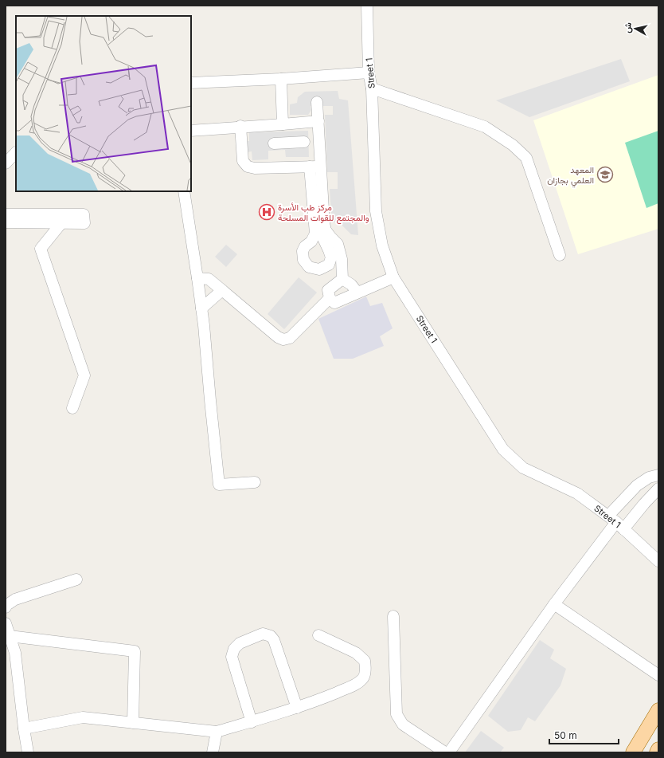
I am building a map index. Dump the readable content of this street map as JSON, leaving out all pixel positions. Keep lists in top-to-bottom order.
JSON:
{
  "streets": {
    "street": ["Street 1"]
  },
  "places": {
    "school or university": ["المعهد العلمي بجازان"],
    "hospital": ["مركز طب الأسرة والمجتمع للقوات المسلحة"]
  },
  "scale_bar": "50 m",
  "north": "left"
}
